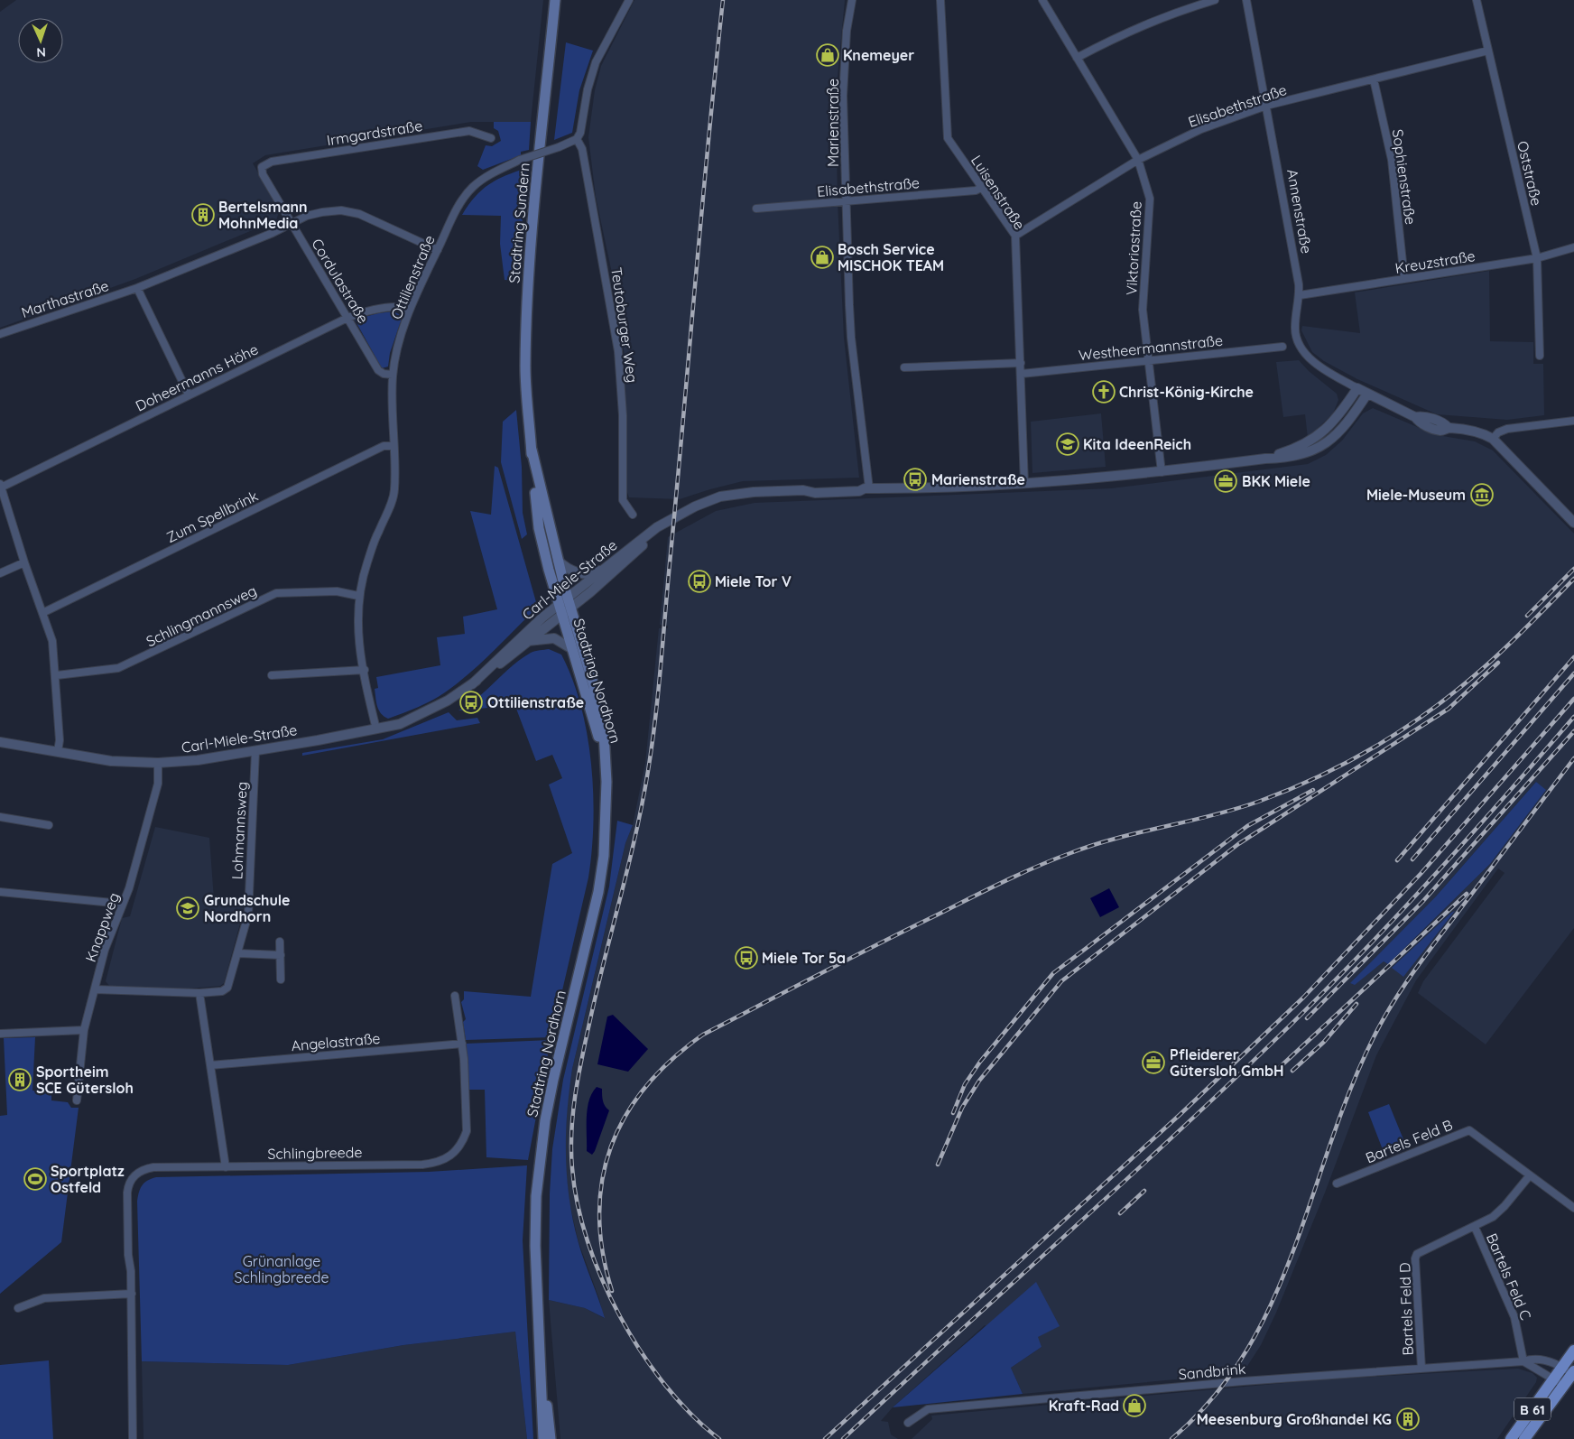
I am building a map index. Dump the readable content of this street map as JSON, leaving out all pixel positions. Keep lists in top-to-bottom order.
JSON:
{
  "streets": {
    "main road": ["Stadtring Sundern", "Stadtring Nordhorn", "B 61"],
    "street": [
      "Elisabethstraße",
      "Marienstraße",
      "Irmgardstraße",
      "Oststraße",
      "Sophienstraße",
      "Luisenstraße",
      "Annenstraße",
      "Viktoriastraße",
      "Kreuzstraße",
      "Ottilienstraße",
      "Cordulastraße",
      "Marthastraße",
      "Teutoburger Weg",
      "Westheermannstraße",
      "Doheermanns Höhe",
      "Zum Spellbrink",
      "Carl-Miele-Straße",
      "Schlingmannsweg",
      "Lohmannsweg",
      "Knappweg",
      "Angelastraße",
      "Bartels Feld B",
      "Schlingbreede",
      "Bartels Feld C",
      "Bartels Feld D",
      "Sandbrink"
    ]
  },
  "crossings": [
    ["Elisabethstraße", "Marienstraße"],
    ["Elisabethstraße", "Oststraße"],
    ["Elisabethstraße", "Sophienstraße"],
    ["Elisabethstraße", "Luisenstraße"],
    ["Elisabethstraße", "Annenstraße"],
    ["Elisabethstraße", "Viktoriastraße"],
    ["Marienstraße", "Carl-Miele-Straße"],
    ["Irmgardstraße", "Cordulastraße"],
    ["Oststraße", "Kreuzstraße"],
    ["Sophienstraße", "Kreuzstraße"],
    ["Luisenstraße", "Westheermannstraße"],
    ["Luisenstraße", "Carl-Miele-Straße"],
    ["Annenstraße", "Kreuzstraße"],
    ["Annenstraße", "Carl-Miele-Straße"],
    ["Stadtring Sundern", "Carl-Miele-Straße"],
    ["Stadtring Sundern", "Stadtring Nordhorn"],
    ["Viktoriastraße", "Westheermannstraße"],
    ["Viktoriastraße", "Carl-Miele-Straße"],
    ["Ottilienstraße", "Cordulastraße"],
    ["Ottilienstraße", "Marthastraße"],
    ["Ottilienstraße", "Teutoburger Weg"],
    ["Ottilienstraße", "Doheermanns Höhe"],
    ["Ottilienstraße", "Zum Spellbrink"],
    ["Ottilienstraße", "Carl-Miele-Straße"],
    ["Ottilienstraße", "Schlingmannsweg"],
    ["Cordulastraße", "Marthastraße"],
    ["Cordulastraße", "Doheermanns Höhe"],
    ["Doheermanns Höhe", "Zum Spellbrink"],
    ["Doheermanns Höhe", "Carl-Miele-Straße"],
    ["Doheermanns Höhe", "Schlingmannsweg"],
    ["Carl-Miele-Straße", "Stadtring Nordhorn"],
    ["Carl-Miele-Straße", "Lohmannsweg"],
    ["Carl-Miele-Straße", "Knappweg"],
    ["Lohmannsweg", "Knappweg"],
    ["Angelastraße", "Schlingbreede"],
    ["Bartels Feld B", "Bartels Feld D"],
    ["Bartels Feld C", "Bartels Feld D"],
    ["Bartels Feld C", "Sandbrink"],
    ["Bartels Feld D", "Sandbrink"],
    ["Sandbrink", "B 61"]
  ],
  "parks": ["Grünanlage Schlingbreede"],
  "places": {
    "shop": ["Knemeyer", "Bosch Service MISCHOK TEAM", "Kraft-Rad"],
    "building": ["Bertelsmann MohnMedia", "Sportheim SCE Gütersloh", "Meesenburg Großhandel KG"],
    "church": ["Christ-König-Kirche"],
    "school or university": ["Kita IdeenReich", "Grundschule Nordhorn"],
    "bus stop": [
      "Marienstraße",
      "Miele Tor V",
      "Ottilienstraße",
      "Miele Tor 5a"
    ],
    "office": ["BKK Miele", "Pfleiderer Gütersloh GmbH"],
    "museum": ["Miele-Museum"],
    "sports": ["Sportplatz Ostfeld"]
  },
  "north": "bottom"
}
